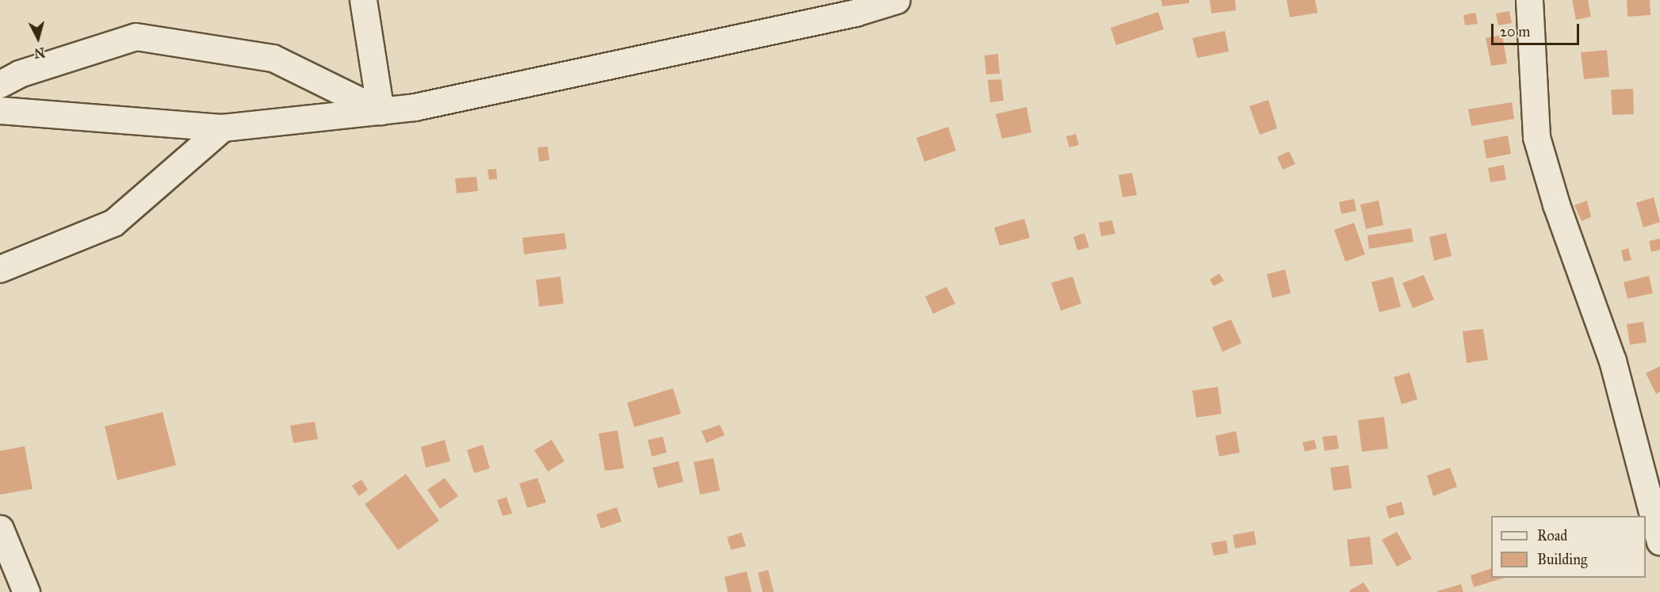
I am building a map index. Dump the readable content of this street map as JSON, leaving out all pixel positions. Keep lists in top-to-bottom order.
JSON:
{
  "legend": ["Road", "Building"],
  "scale_bar": "20 m",
  "north": "bottom"
}
